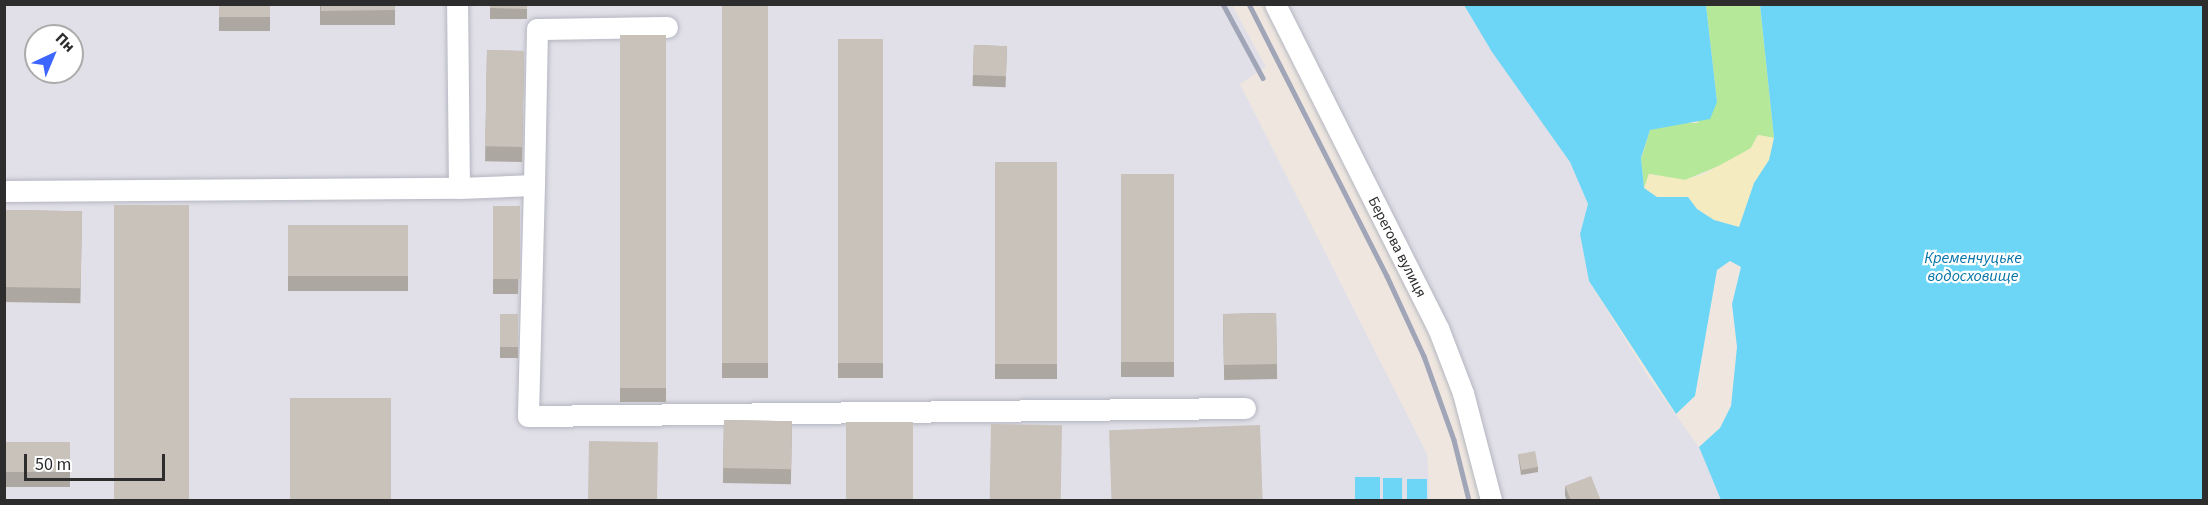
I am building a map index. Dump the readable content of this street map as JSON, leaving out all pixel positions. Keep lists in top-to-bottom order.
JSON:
{
  "streets": {
    "street": ["Берегова вулиця"]
  },
  "water": ["Кременчуцьке водосховище"],
  "scale_bar": "50 m",
  "north": "top right"
}
